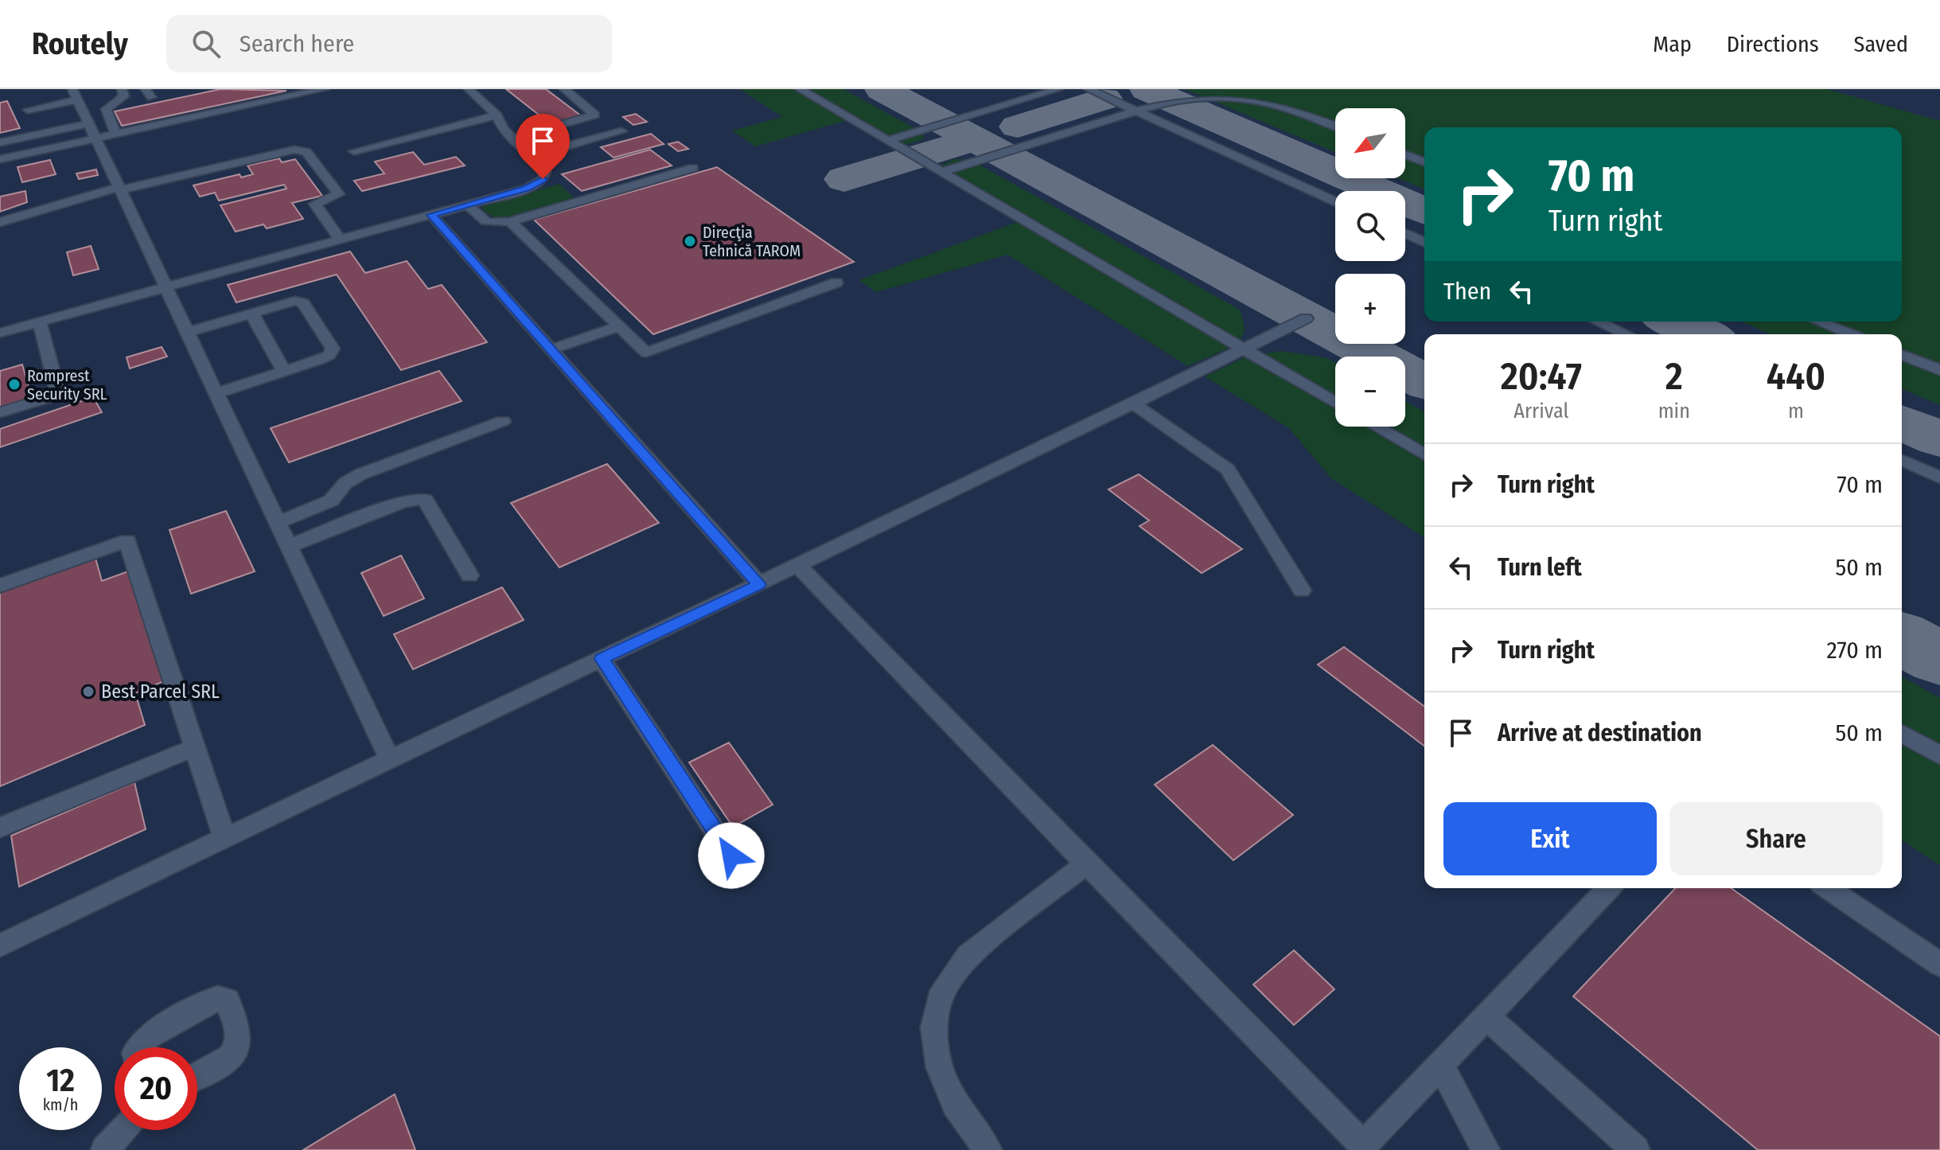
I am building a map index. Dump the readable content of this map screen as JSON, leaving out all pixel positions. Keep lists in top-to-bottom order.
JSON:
{
  "places": ["Direcţia Tehnică TAROM", "Romprest Security SRL", "Best Parcel SRL"],
  "north": "bottom left",
  "page": {
    "header": "Routely",
    "search": "Search here",
    "nav": ["Map", "Directions", "Saved"],
    "map_buttons": ["+", "−"],
    "turn": ["70 m", "Turn right"],
    "then": "Then",
    "eta": [
      "20:47",
      "Arrival",
      "2",
      "min",
      "440",
      "m"
    ],
    "list": [
      {
        "name": "Turn right",
        "value": "70 m"
      },
      {
        "name": "Turn left",
        "value": "50 m"
      },
      {
        "name": "Turn right",
        "value": "270 m"
      },
      {
        "name": "Arrive at destination",
        "value": "50 m"
      }
    ],
    "buttons": ["Exit", "Share"],
    "speed": "12 km/h",
    "limit": "20"
  }
}
